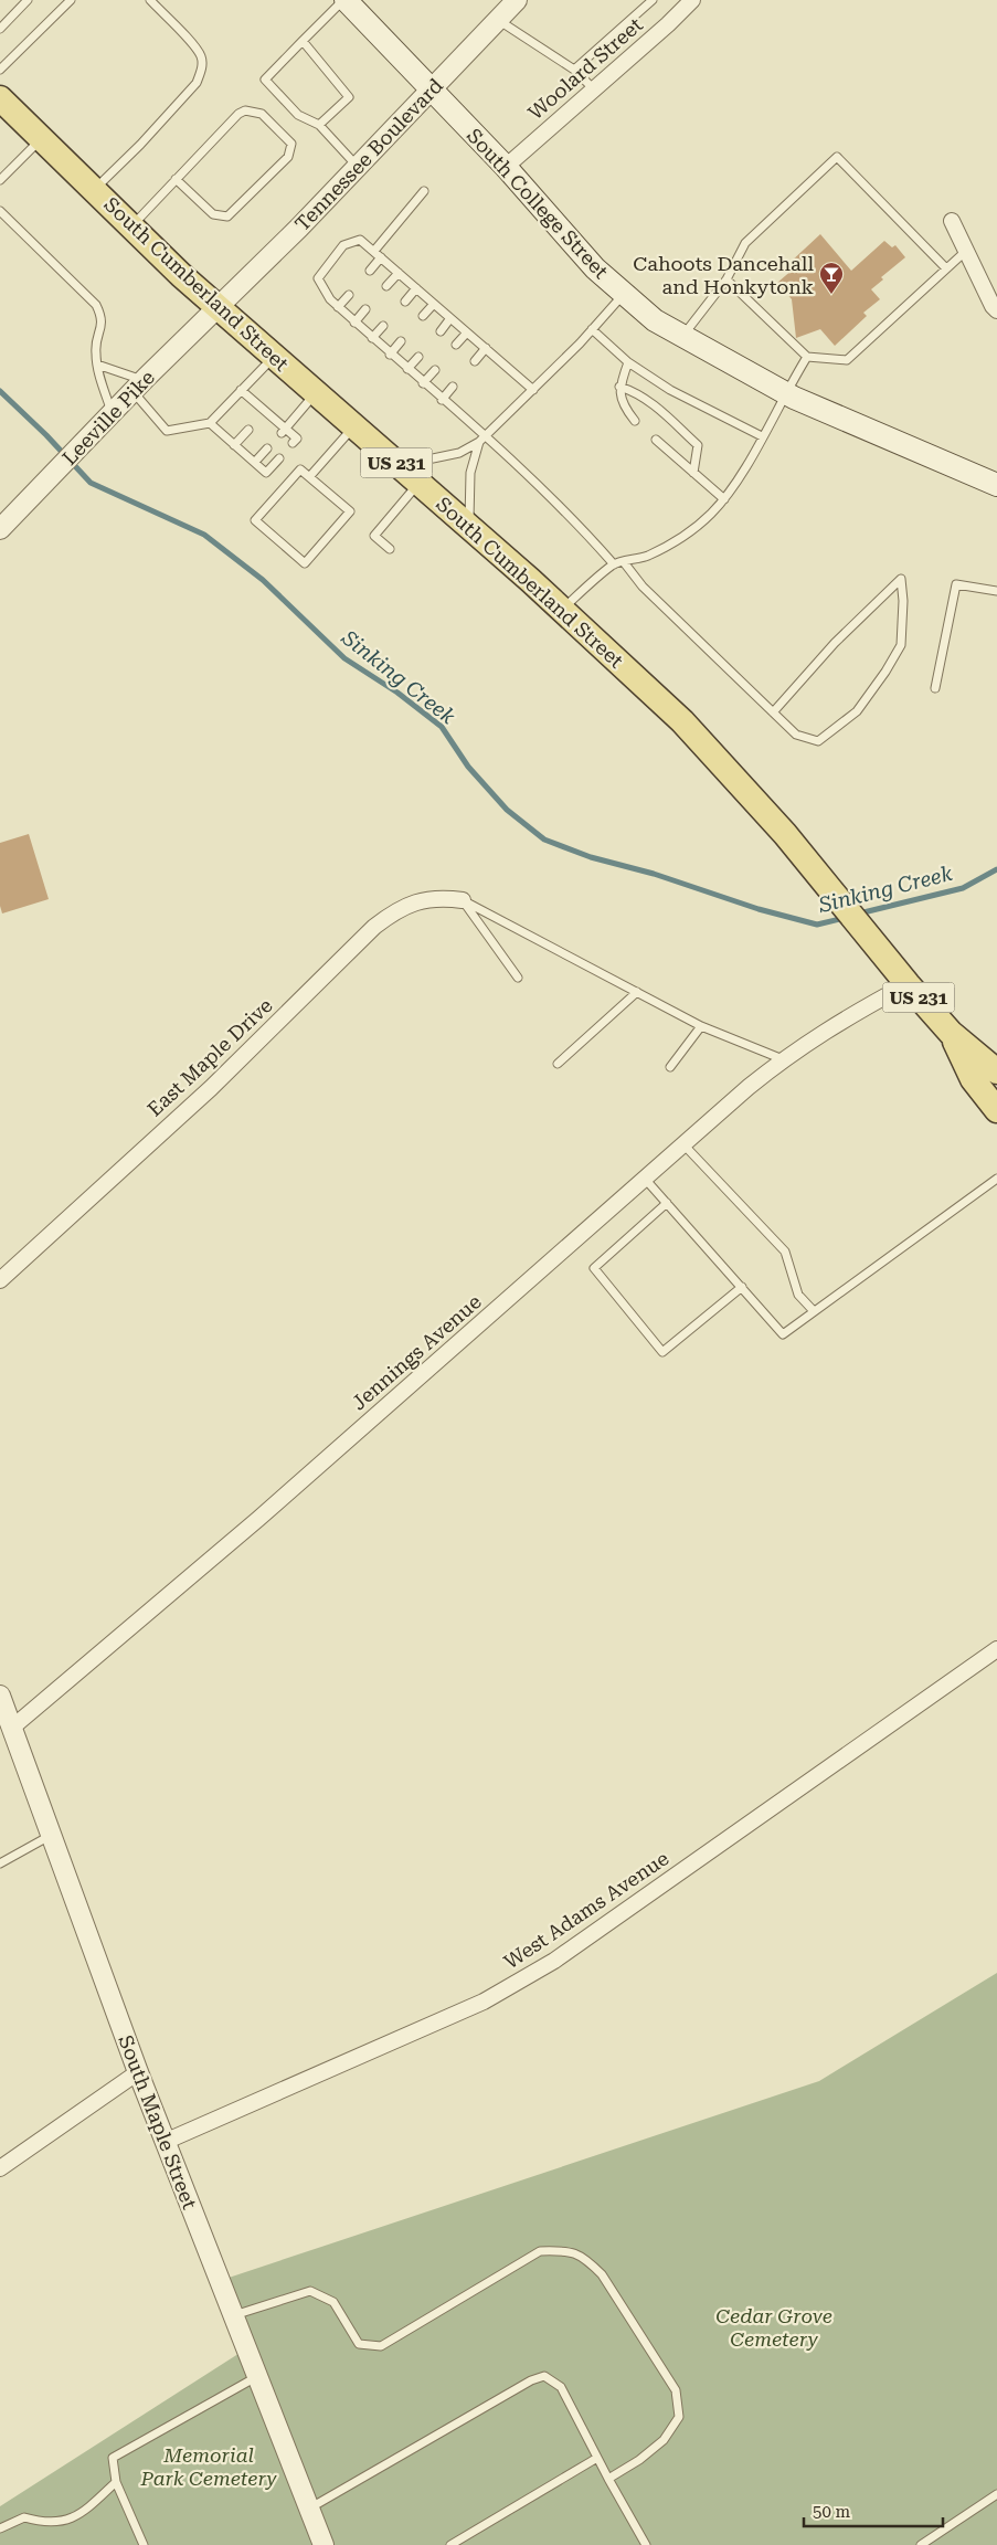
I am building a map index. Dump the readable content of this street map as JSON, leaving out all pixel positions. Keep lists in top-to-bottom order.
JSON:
{
  "streets": {
    "main road": ["South College Street", "South Cumberland Street", "US 231"],
    "street": [
      "Woolard Street",
      "Tennessee Boulevard",
      "Leeville Pike",
      "East Maple Drive",
      "Jennings Avenue",
      "West Adams Avenue",
      "South Maple Street"
    ]
  },
  "crossings": [
    ["Woolard Street", "South College Street"],
    ["Tennessee Boulevard", "South College Street"],
    ["Tennessee Boulevard", "South Cumberland Street"],
    ["Tennessee Boulevard", "Leeville Pike"],
    ["South Cumberland Street", "Leeville Pike"],
    ["South Cumberland Street", "Jennings Avenue"],
    ["Jennings Avenue", "South Maple Street"],
    ["West Adams Avenue", "South Maple Street"]
  ],
  "water": ["Sinking Creek"],
  "parks": ["Cedar Grove Cemetery", "Memorial Park Cemetery"],
  "places": {
    "bar": ["Cahoots Dancehall and Honkytonk"]
  },
  "scale_bar": "50 m"
}
